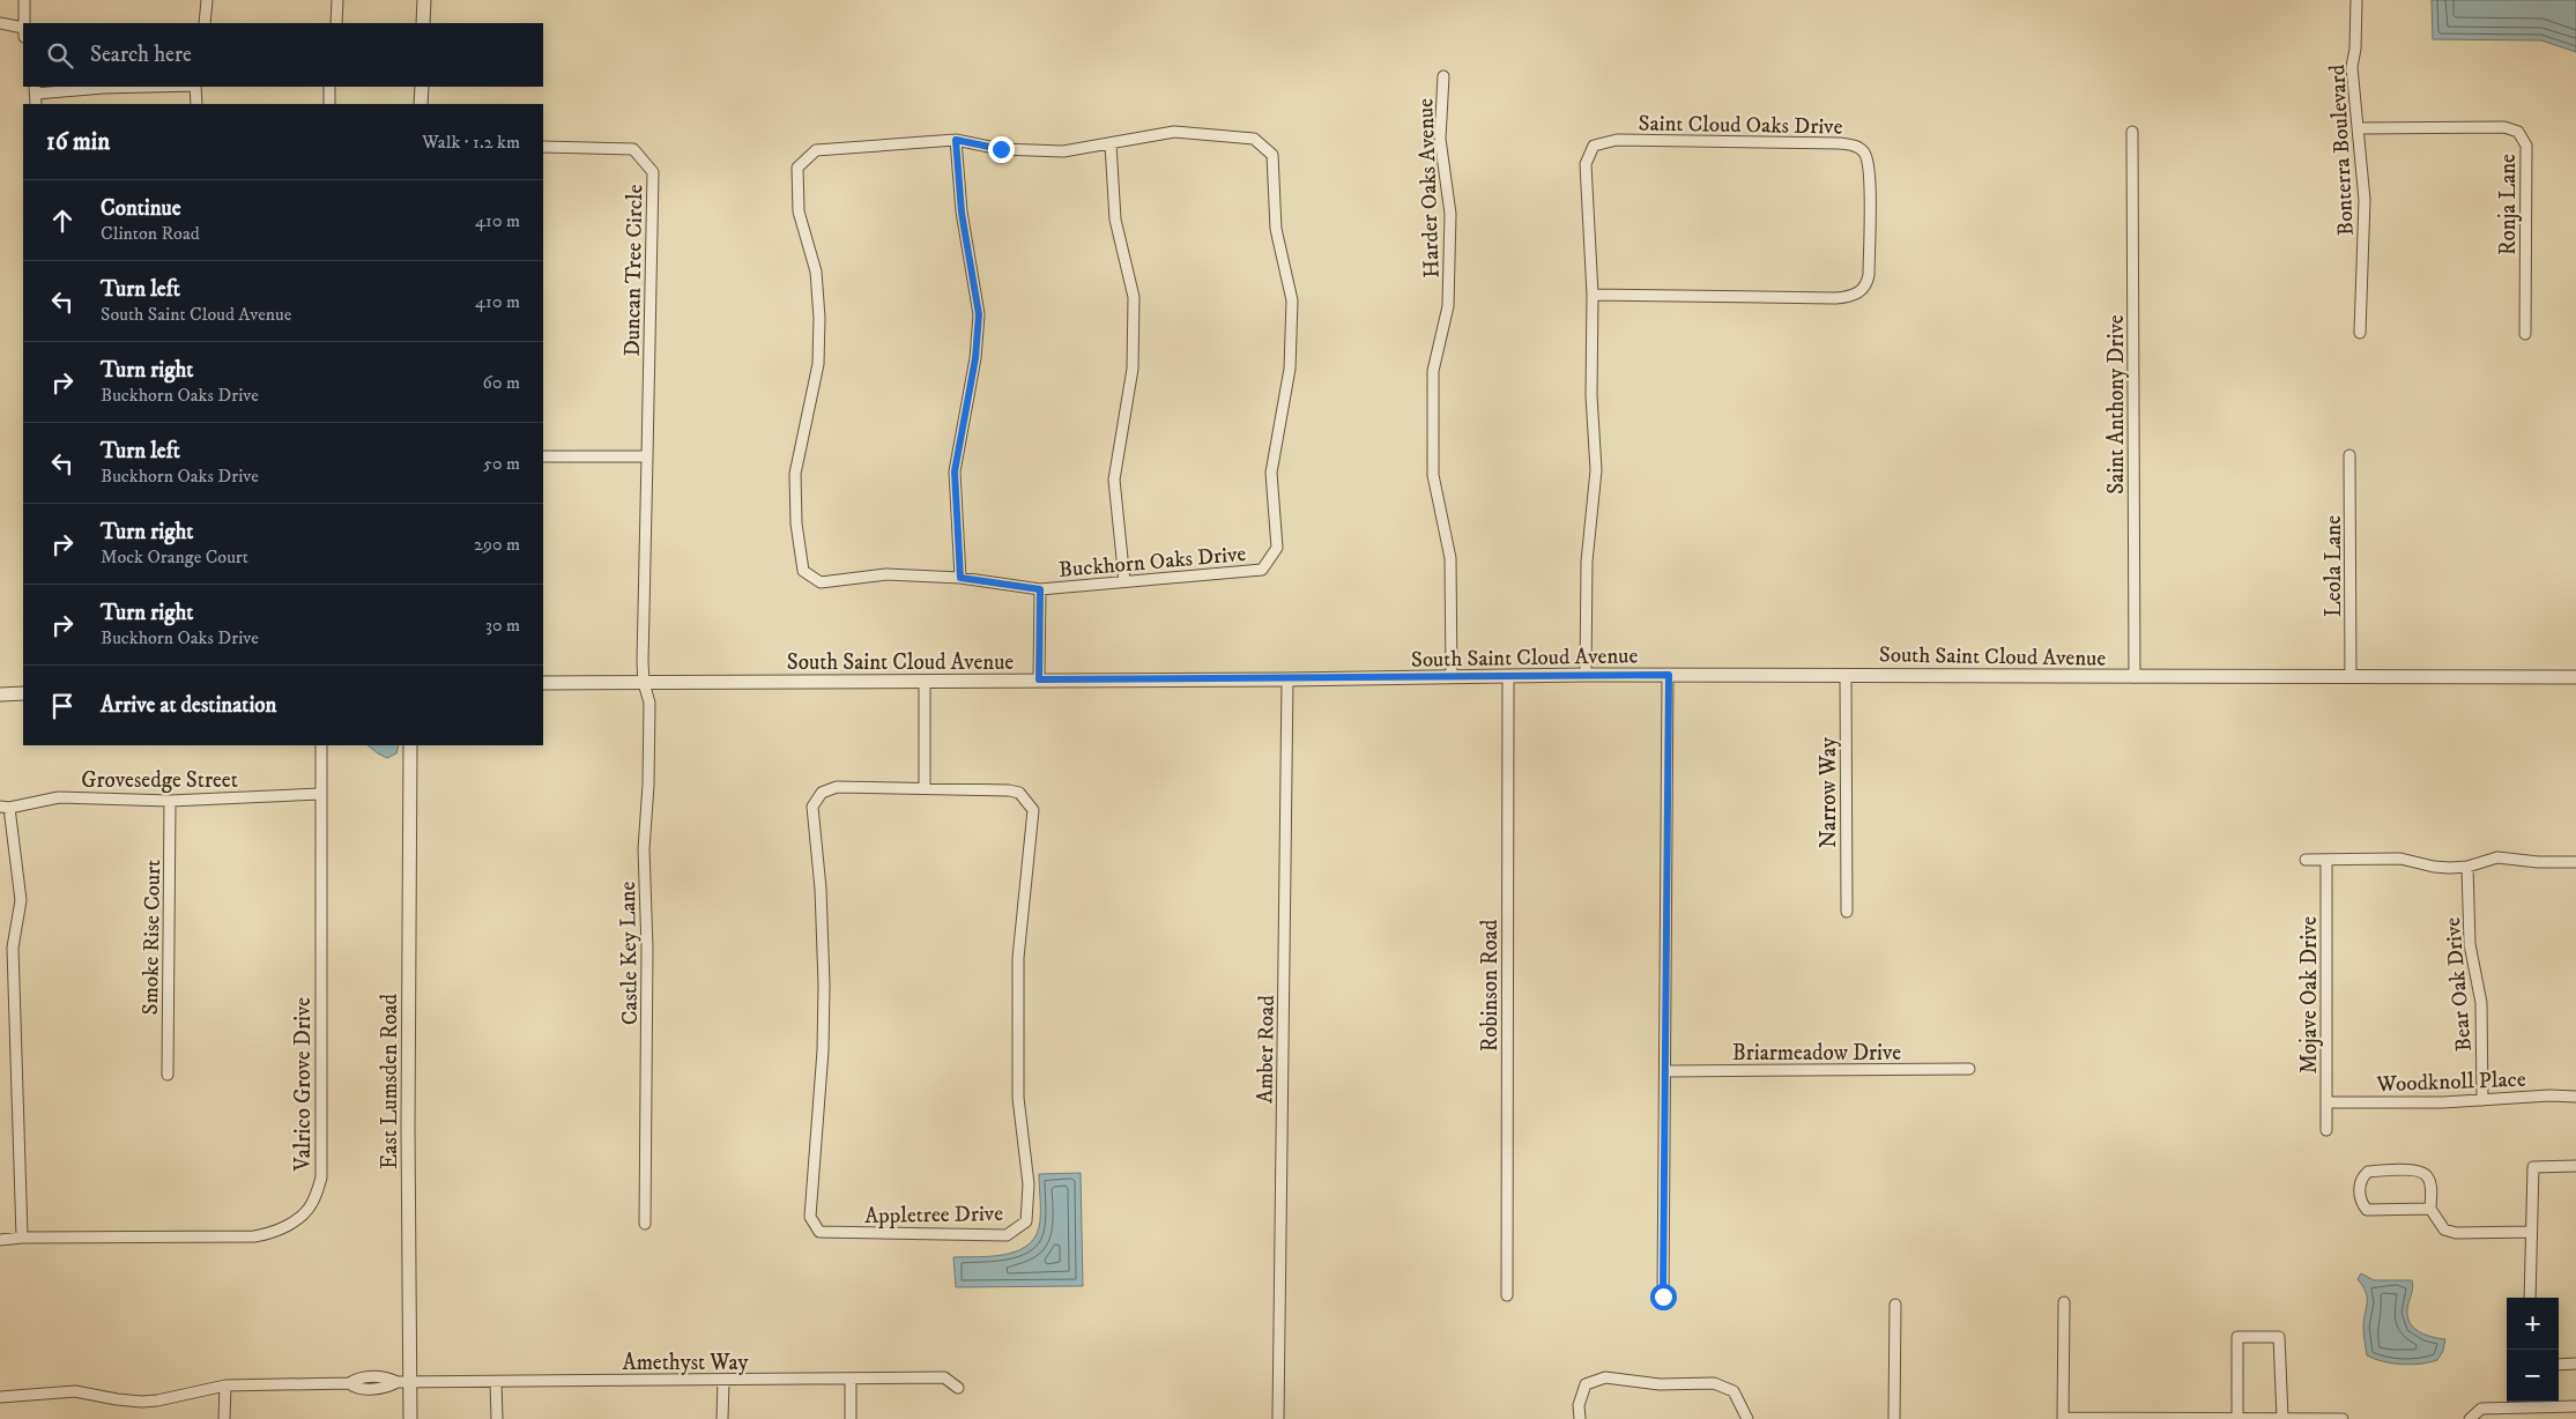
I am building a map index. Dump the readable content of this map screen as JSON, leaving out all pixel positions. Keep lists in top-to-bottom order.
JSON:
{
  "streets": {
    "street": [
      "Saint Cloud Oaks Drive",
      "Bonterra Boulevard",
      "Harder Oaks Avenue",
      "Ronja Lane",
      "Duncan Tree Circle",
      "Saint Anthony Drive",
      "Buckhorn Oaks Drive",
      "Leola Lane",
      "South Saint Cloud Avenue",
      "Grovesedge Street",
      "Narrow Way",
      "Smoke Rise Court",
      "Castle Key Lane",
      "Bear Oak Drive",
      "Robinson Road",
      "Mojave Oak Drive",
      "Amber Road",
      "Briarmeadow Drive",
      "Woodknoll Place",
      "East Lumsden Road",
      "Valrico Grove Drive",
      "Appletree Drive",
      "Amethyst Way"
    ]
  },
  "crossings": [
    ["Saint Cloud Oaks Drive", "South Saint Cloud Avenue"],
    ["Bonterra Boulevard", "Ronja Lane"],
    ["Harder Oaks Avenue", "South Saint Cloud Avenue"],
    ["Duncan Tree Circle", "South Saint Cloud Avenue"],
    ["Duncan Tree Circle", "Castle Key Lane"],
    ["Saint Anthony Drive", "South Saint Cloud Avenue"],
    ["Buckhorn Oaks Drive", "South Saint Cloud Avenue"],
    ["Leola Lane", "South Saint Cloud Avenue"],
    ["South Saint Cloud Avenue", "Narrow Way"],
    ["South Saint Cloud Avenue", "Castle Key Lane"],
    ["South Saint Cloud Avenue", "Robinson Road"],
    ["South Saint Cloud Avenue", "Amber Road"],
    ["Grovesedge Street", "Smoke Rise Court"],
    ["Grovesedge Street", "Valrico Grove Drive"],
    ["Bear Oak Drive", "Woodknoll Place"],
    ["Mojave Oak Drive", "Woodknoll Place"],
    ["East Lumsden Road", "Amethyst Way"]
  ],
  "page": {
    "search": "Search here",
    "heading": ["16 min", "Walk · 1.2 km"],
    "list": [
      ["Continue", "Clinton Road", "410 m"],
      ["Turn left", "South Saint Cloud Avenue", "410 m"],
      ["Turn right", "Buckhorn Oaks Drive", "60 m"],
      ["Turn left", "Buckhorn Oaks Drive", "50 m"],
      ["Turn right", "Mock Orange Court", "290 m"],
      ["Turn right", "Buckhorn Oaks Drive", "30 m"],
      "Arrive at destination"
    ],
    "map_buttons": ["+", "−"]
  }
}
